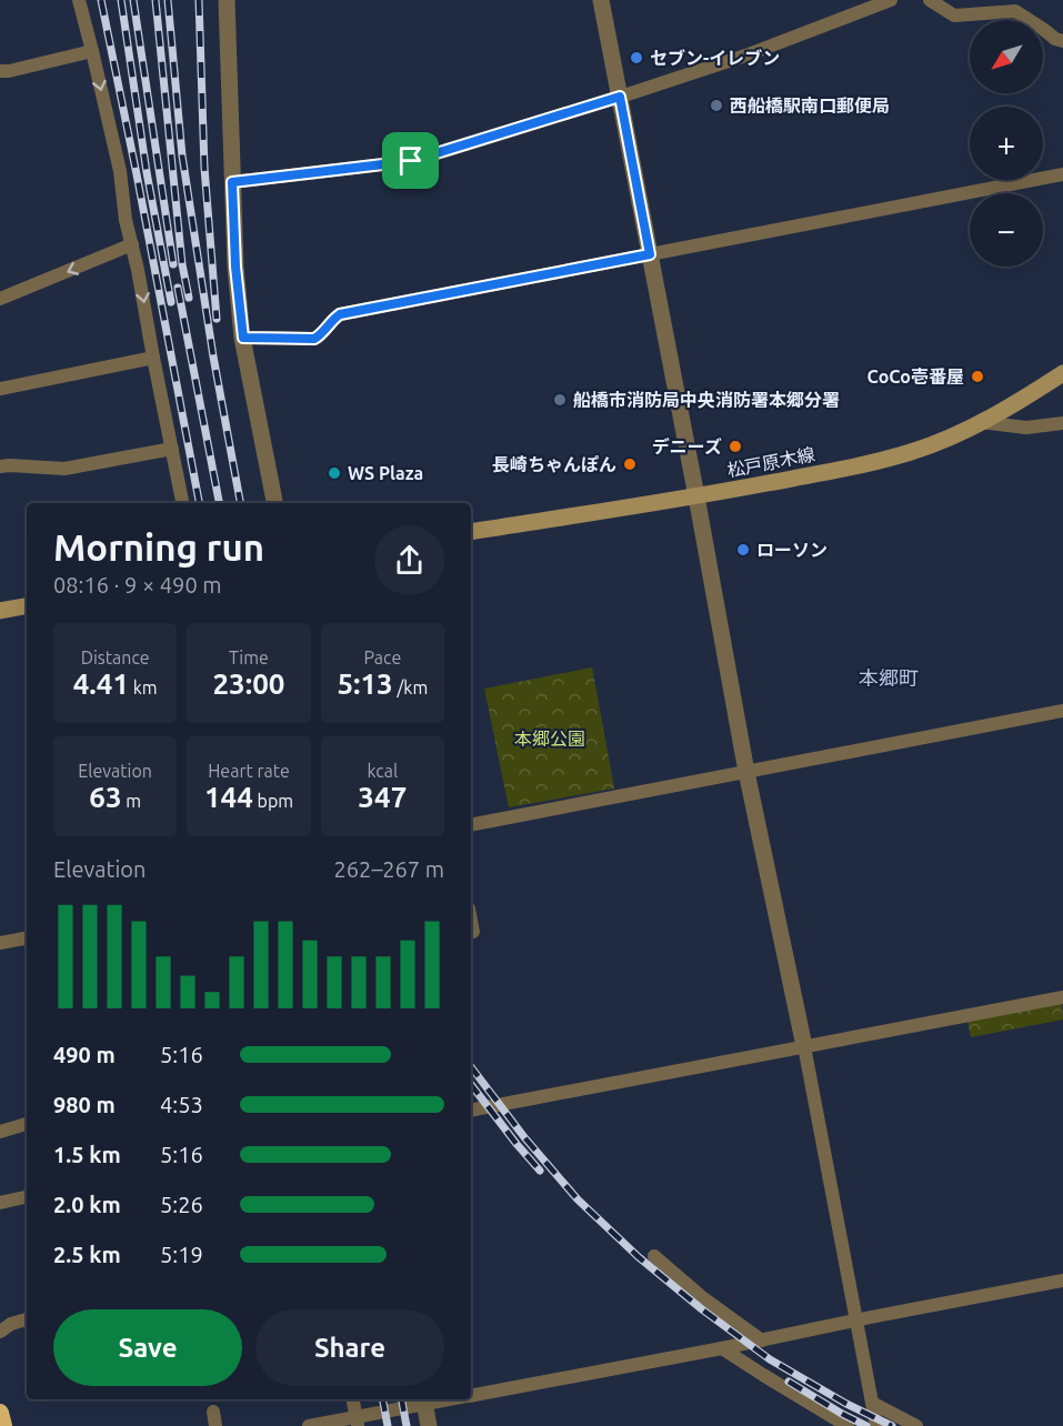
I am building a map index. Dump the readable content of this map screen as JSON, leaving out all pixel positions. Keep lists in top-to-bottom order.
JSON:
{
  "streets": {
    "main road": ["松戸原木線"]
  },
  "districts": ["本郷町"],
  "parks": ["本郷公園"],
  "places": [
    "セブン-イレブン",
    "西船橋駅南口郵便局",
    "CoCo壱番屋",
    "船橋市消防局中央消防署本郷分署",
    "デニーズ",
    "長崎ちゃんぽん",
    "WS Plaza",
    "ローソン"
  ],
  "north": "bottom left",
  "page": {
    "map_buttons": ["+", "−"],
    "heading": ["Morning run", "08:16 · 9 × 490 m"],
    "stats": [
      ["Distance", "4.41 km"],
      ["Time", "23:00"],
      ["Pace", "5:13 /km"],
      ["Elevation", "63 m"],
      ["Heart rate", "144 bpm"],
      ["kcal", "347"]
    ],
    "chart": ["Elevation", "262–267 m"],
    "list": [
      {
        "name": "490 m",
        "note": "5:16"
      },
      {
        "name": "980 m",
        "note": "4:53"
      },
      {
        "name": "1.5 km",
        "note": "5:16"
      },
      {
        "name": "2.0 km",
        "note": "5:26"
      },
      {
        "name": "2.5 km",
        "note": "5:19"
      }
    ],
    "buttons": ["Save", "Share"]
  }
}
